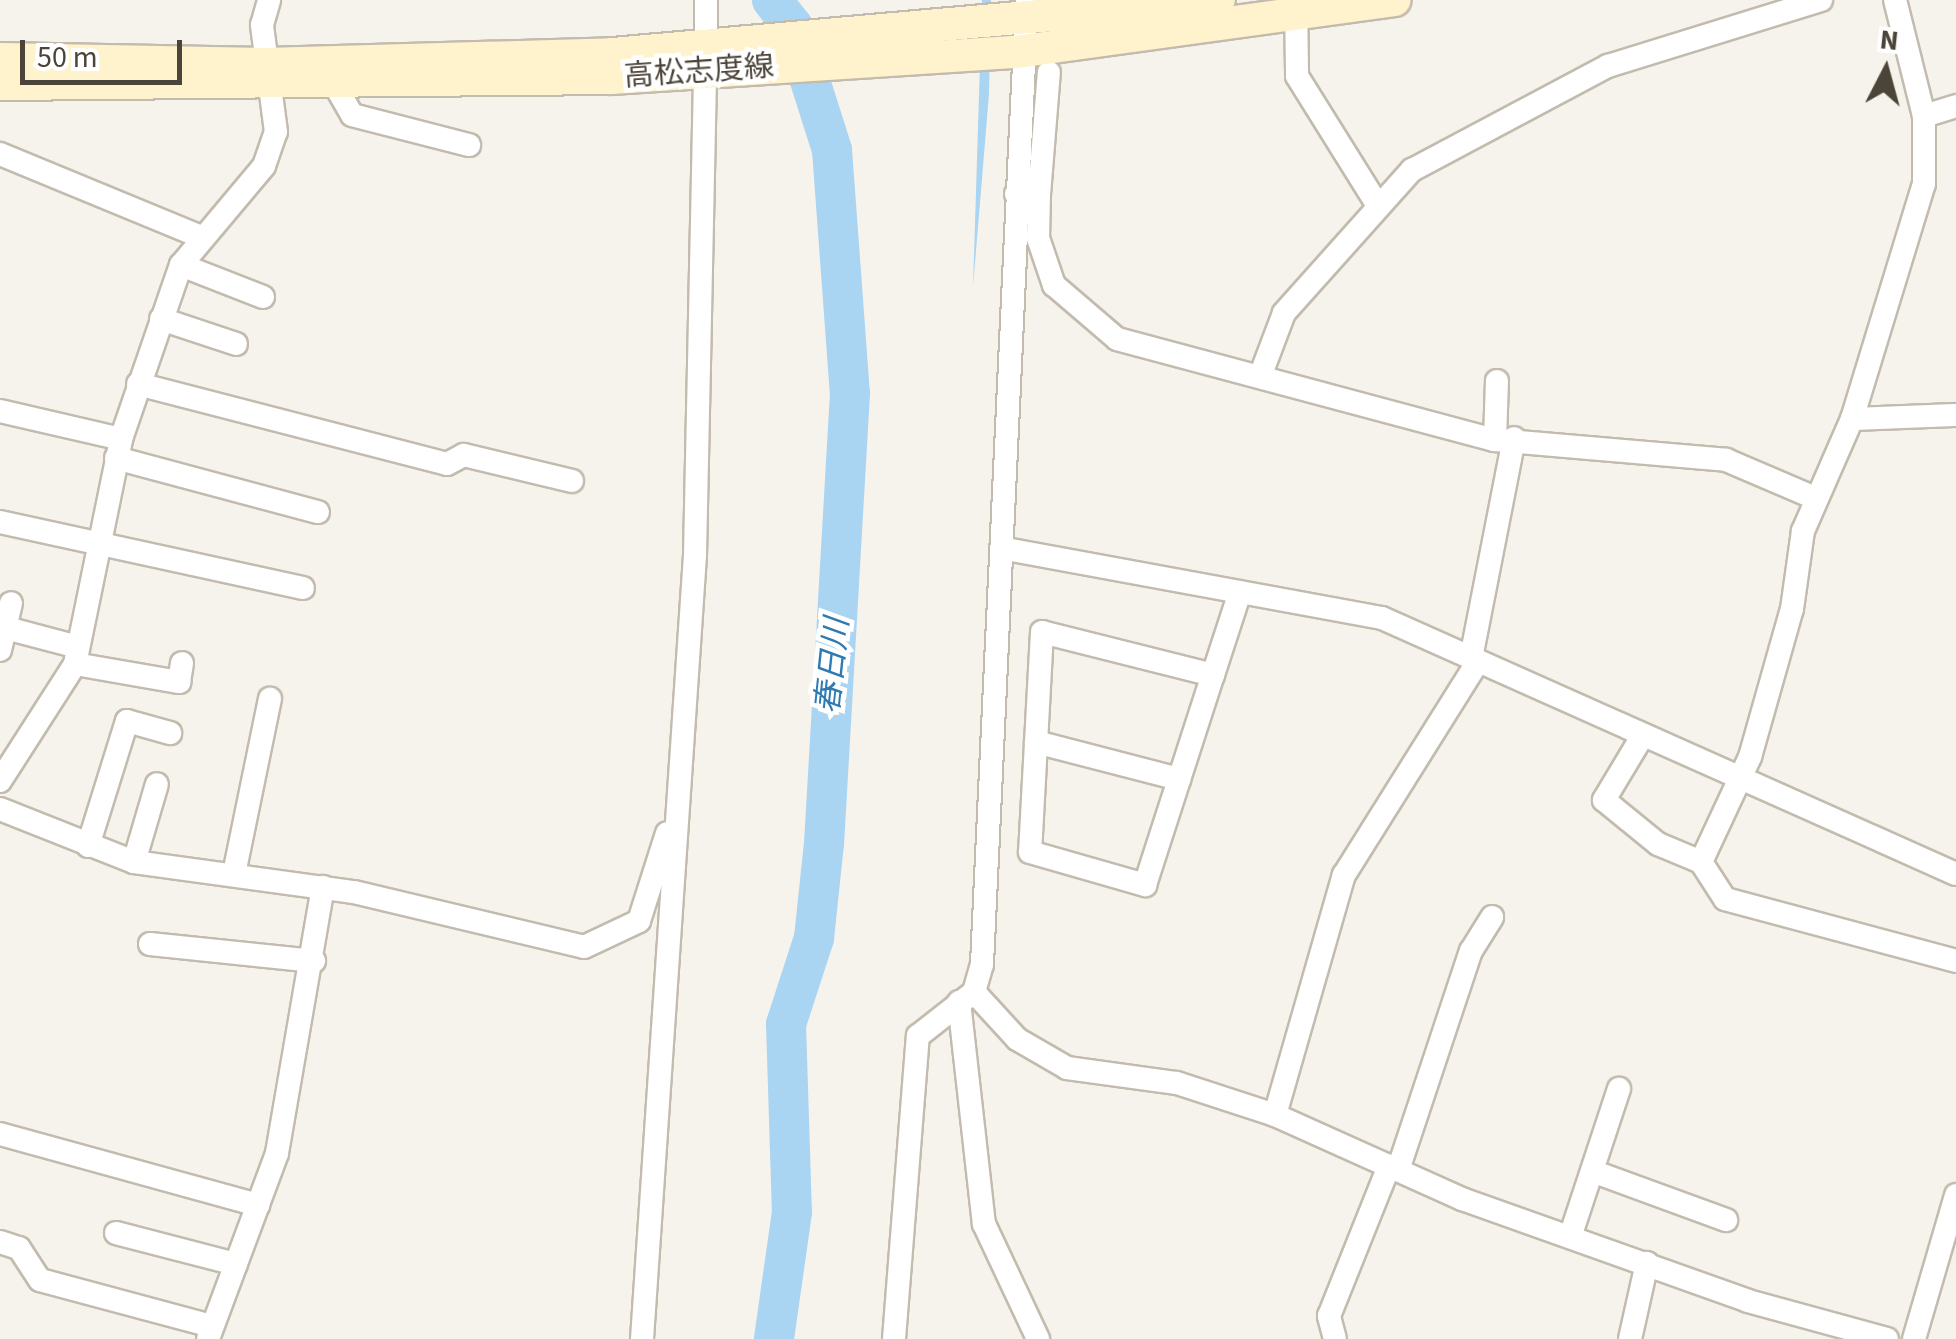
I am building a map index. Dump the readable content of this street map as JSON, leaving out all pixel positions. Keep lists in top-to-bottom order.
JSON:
{
  "streets": {
    "main road": ["高松志度線"]
  },
  "water": ["春日川"],
  "scale_bar": "50 m",
  "north": "top"
}
